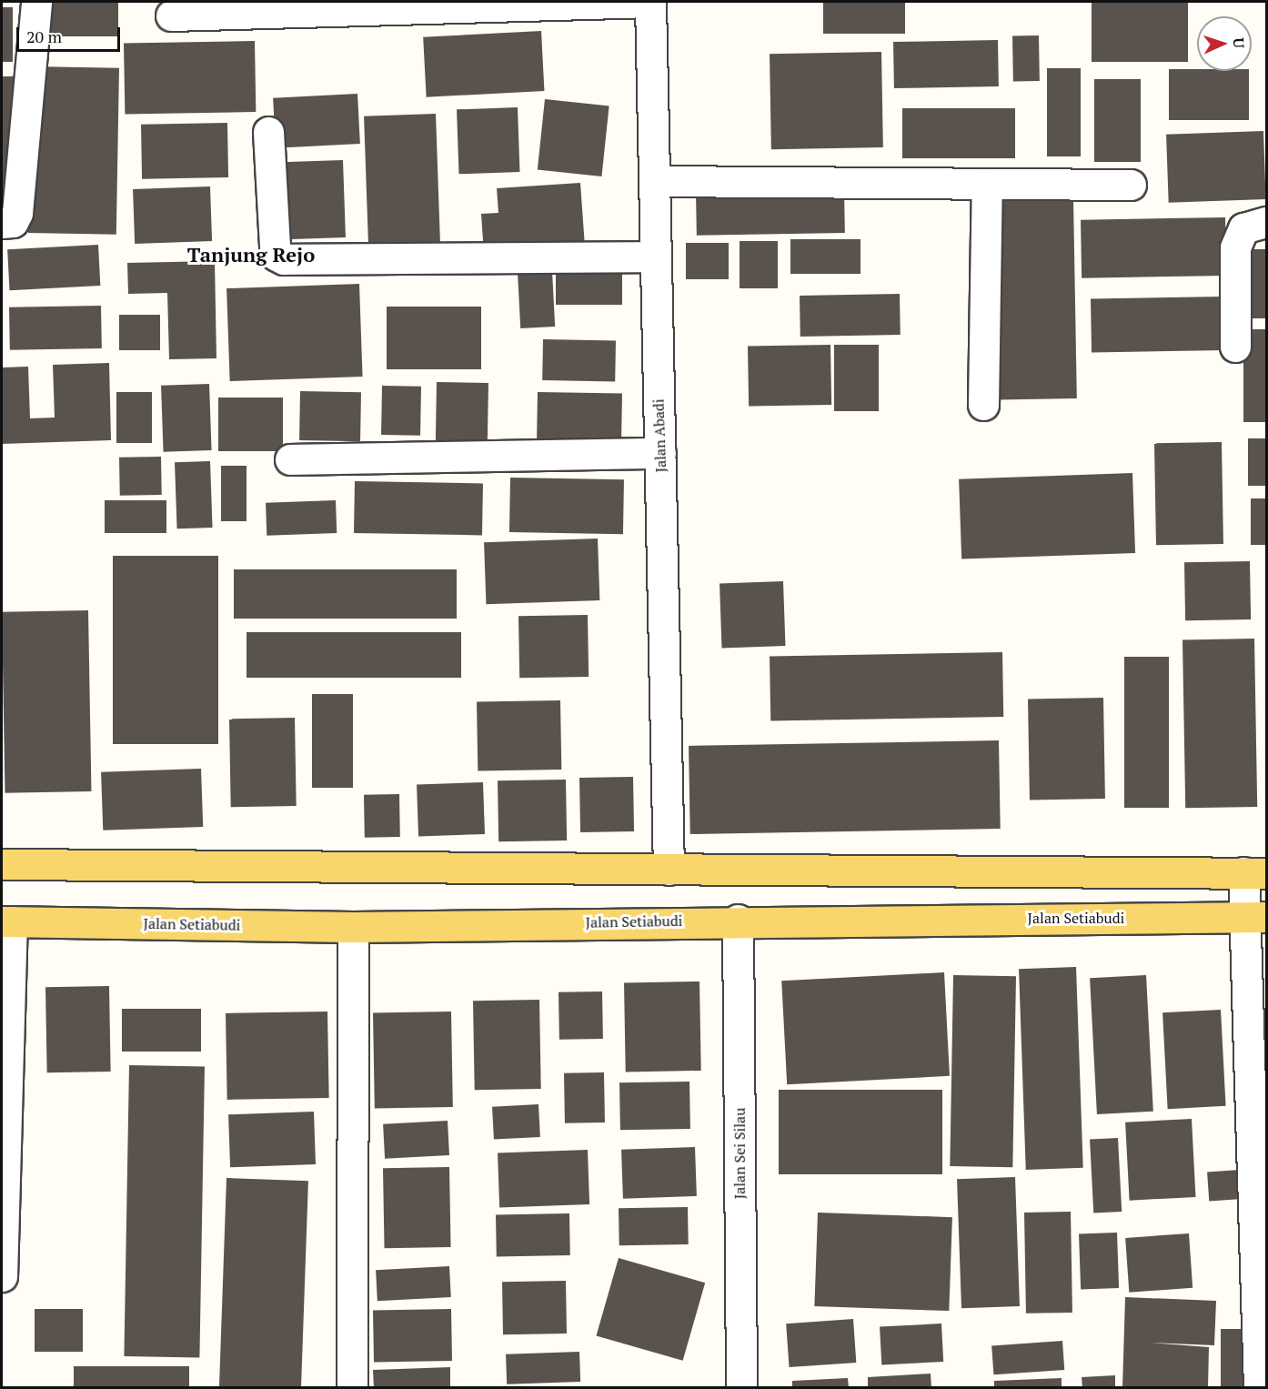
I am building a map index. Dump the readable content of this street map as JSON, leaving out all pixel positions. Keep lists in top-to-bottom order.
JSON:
{
  "streets": {
    "main road": ["Jalan Setiabudi"],
    "street": ["Jalan Abadi", "Jalan Sei Silau"]
  },
  "crossings": [
    ["Jalan Setiabudi", "Jalan Sei Silau"]
  ],
  "districts": ["Tanjung Rejo"],
  "scale_bar": "20 m",
  "north": "right"
}
